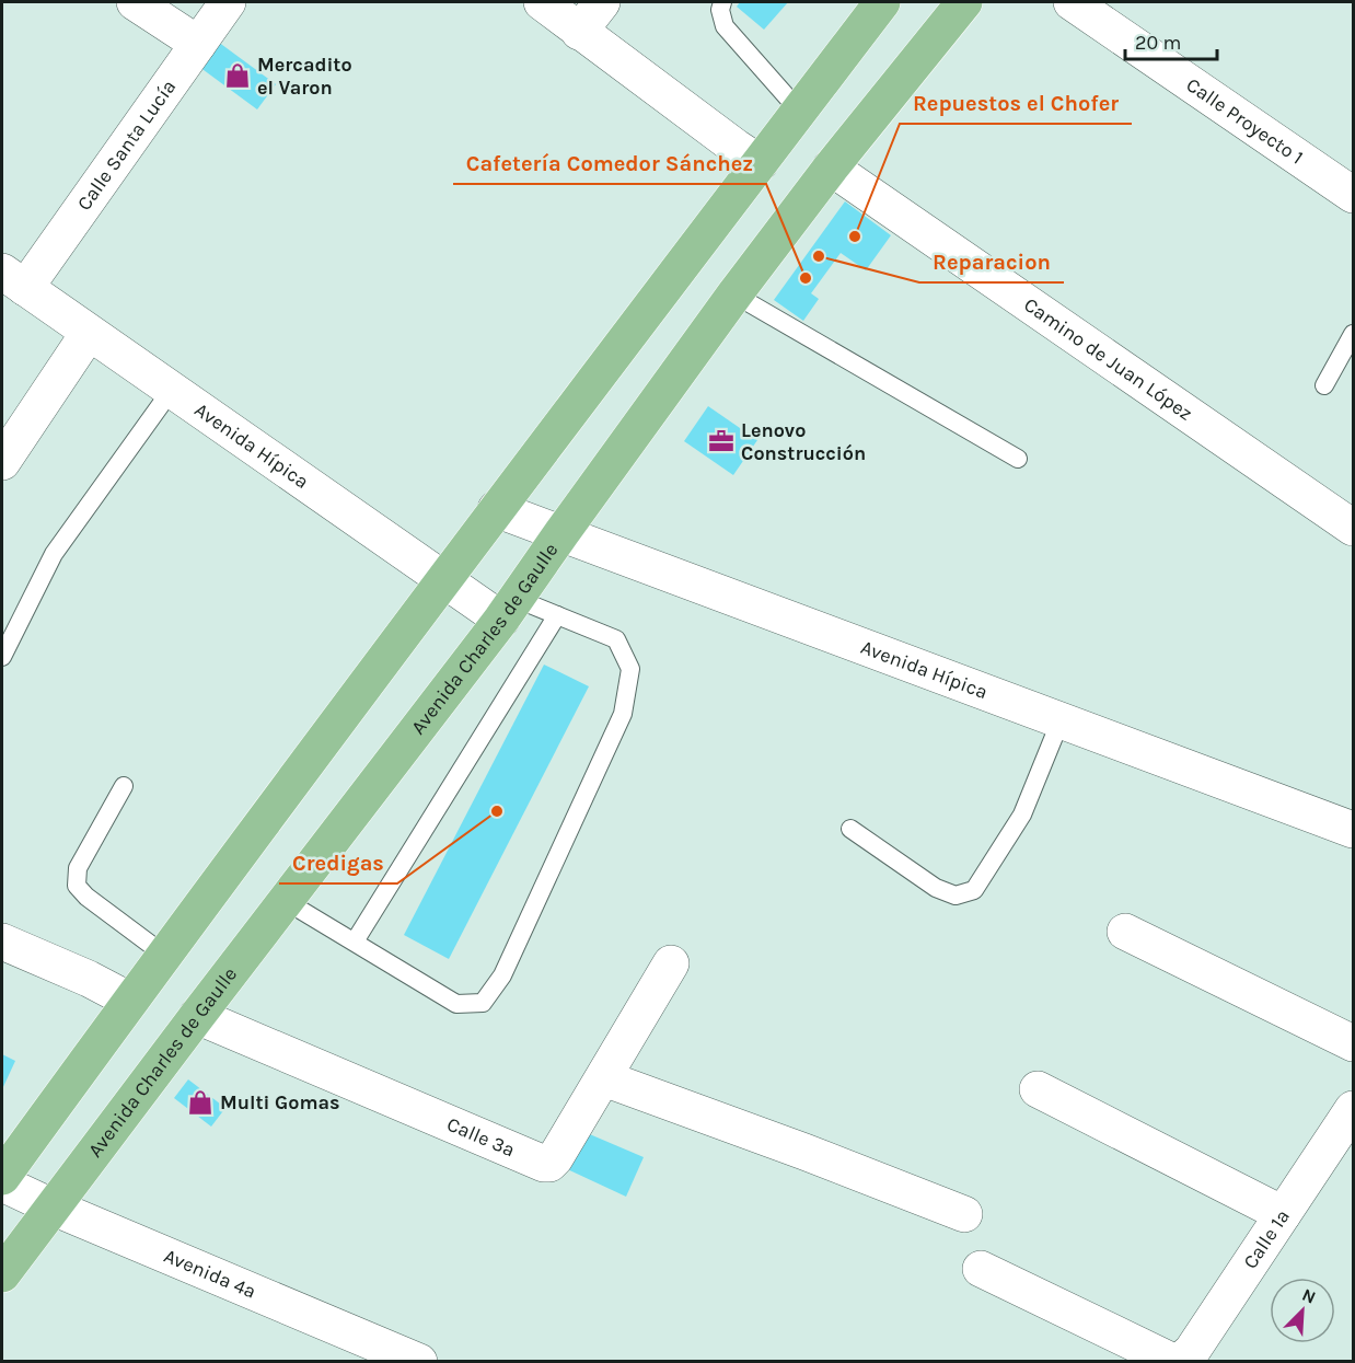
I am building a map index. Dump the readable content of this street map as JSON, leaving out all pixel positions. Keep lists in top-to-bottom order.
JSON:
{
  "streets": {
    "main road": ["Avenida Charles de Gaulle"],
    "street": [
      "Calle Proyecto 1",
      "Calle Santa Lucía",
      "Camino de Juan López",
      "Avenida Hípica",
      "Calle 3a",
      "Calle 1a",
      "Avenida 4a"
    ]
  },
  "crossings": [
    ["Calle Santa Lucía", "Avenida Hípica"],
    ["Camino de Juan López", "Avenida Charles de Gaulle"],
    ["Avenida Hípica", "Avenida Charles de Gaulle"],
    ["Avenida Charles de Gaulle", "Calle 3a"],
    ["Avenida Charles de Gaulle", "Avenida 4a"]
  ],
  "places": {
    "shop": ["Mercadito el Varon", "Multi Gomas"],
    "other": [
      "Repuestos el Chofer",
      "Reparacion",
      "Cafetería Comedor Sánchez",
      "Credigas"
    ],
    "office": ["Lenovo Construcción"]
  },
  "scale_bar": "20 m",
  "north": "top right"
}
